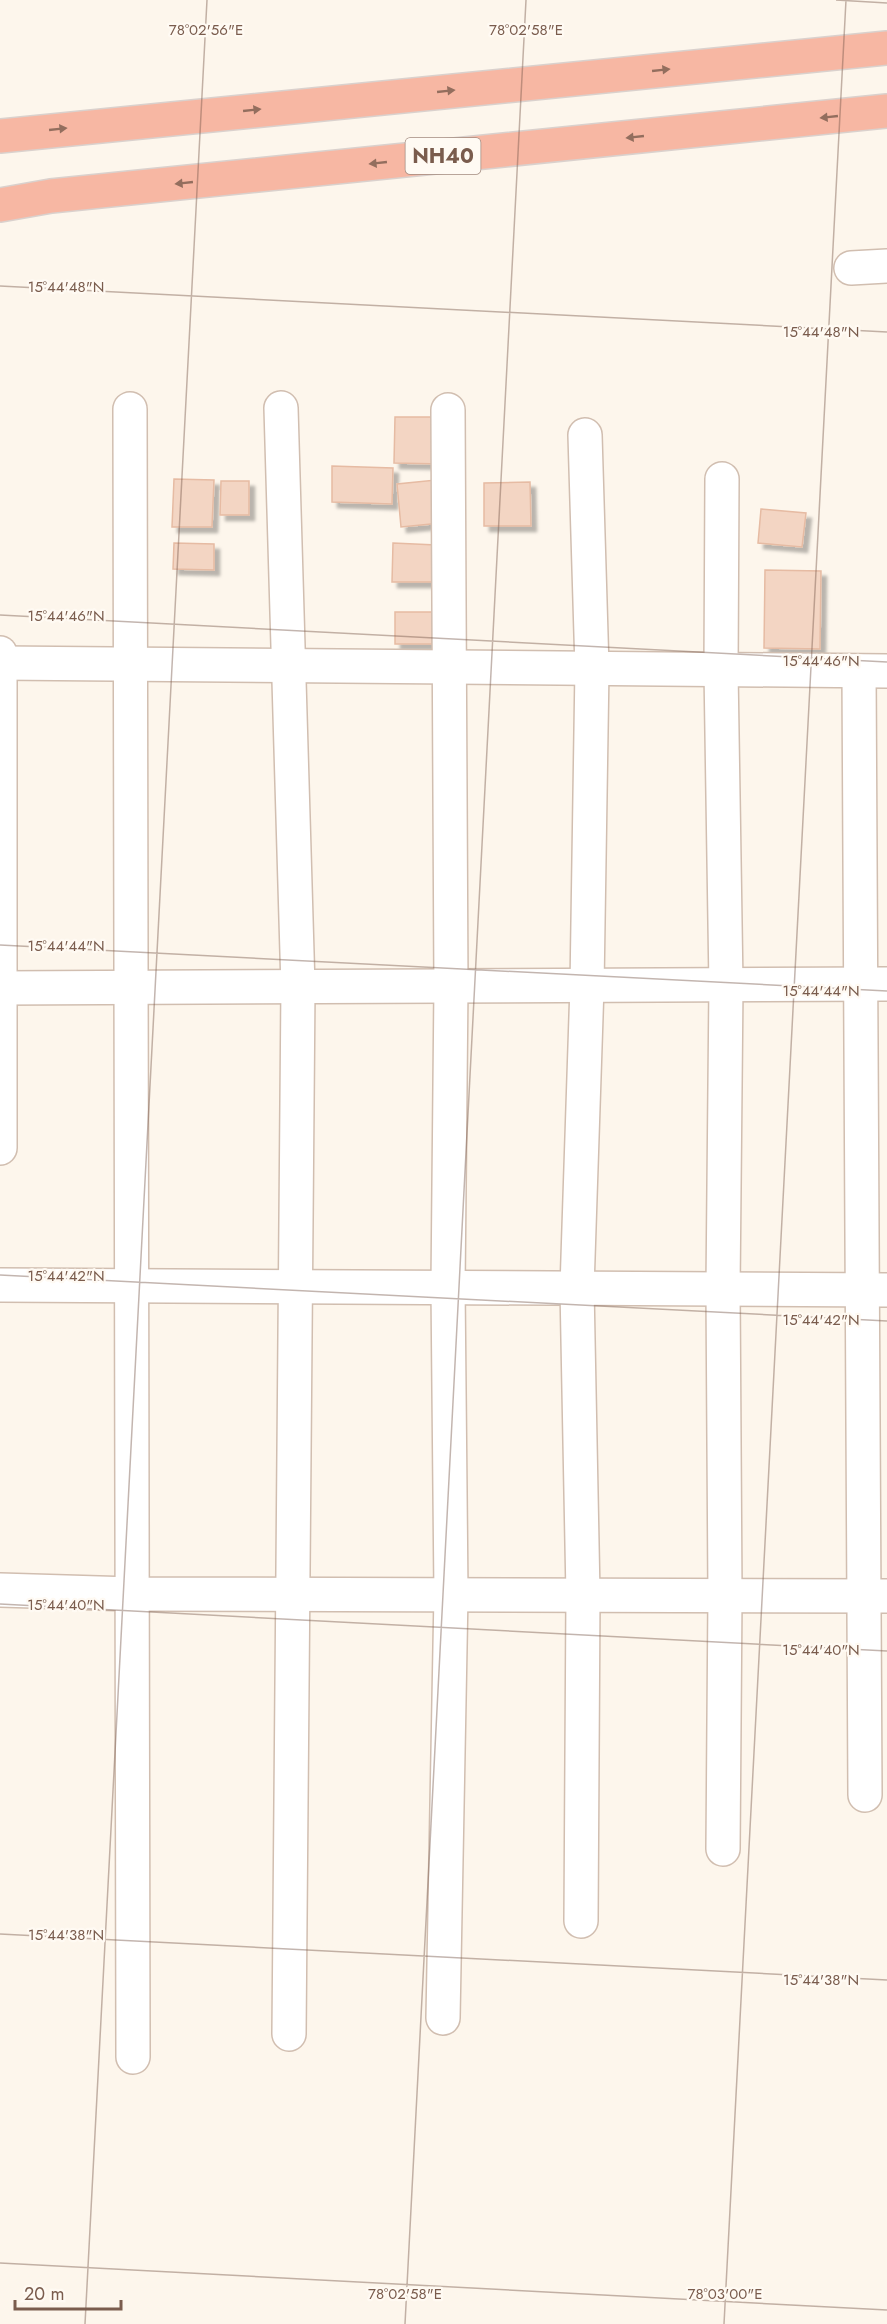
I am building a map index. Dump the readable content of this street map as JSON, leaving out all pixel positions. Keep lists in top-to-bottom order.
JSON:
{
  "streets": {
    "highway": ["NH40"]
  },
  "scale_bar": "20 m",
  "coordinates": [
    "78°02'56\"E",
    "78°02'58\"E",
    "15°44'48\"N",
    "15°44'46\"N",
    "15°44'44\"N",
    "15°44'42\"N",
    "15°44'40\"N",
    "15°44'38\"N",
    "78°03'00\"E"
  ]
}
